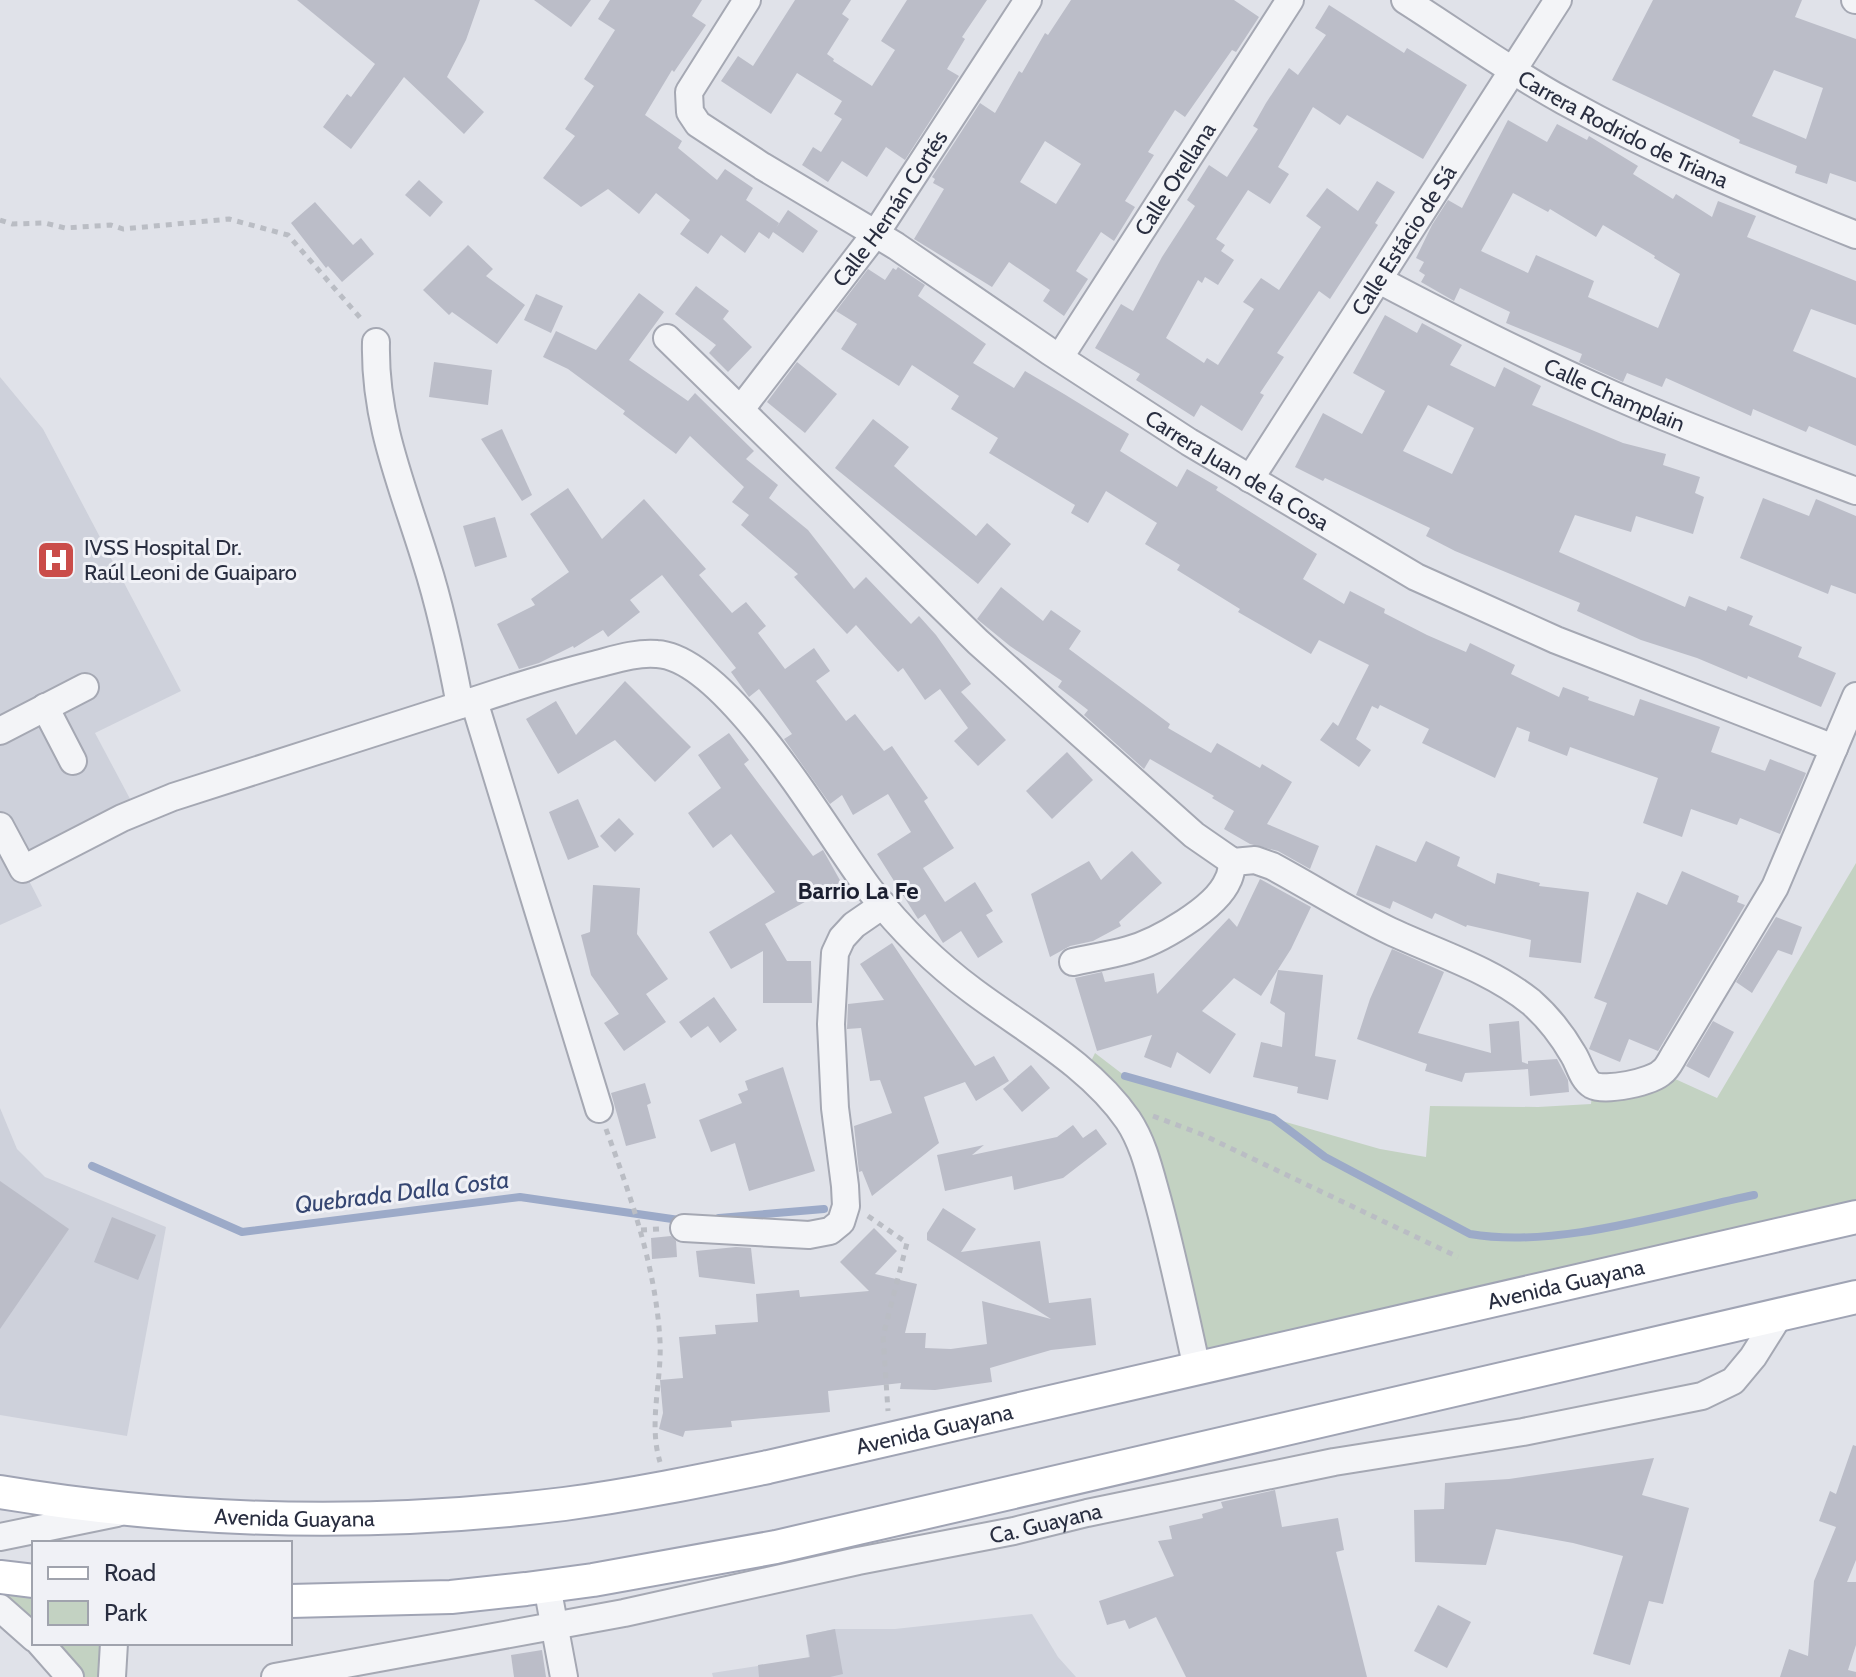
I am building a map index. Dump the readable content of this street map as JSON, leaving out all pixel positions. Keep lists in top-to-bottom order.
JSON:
{
  "streets": {
    "main road": ["Avenida Guayana"],
    "street": [
      "Carrera Rodrido de Triana",
      "Calle Orellana",
      "Calle Hernán Cortés",
      "Calle Estácio de Sá",
      "Calle Champlain",
      "Carrera Juan de la Cosa",
      "Ca. Guayana"
    ]
  },
  "crossings": [
    ["Carrera Rodrido de Triana", "Calle Estácio de Sá"],
    ["Calle Orellana", "Carrera Juan de la Cosa"],
    ["Calle Hernán Cortés", "Carrera Juan de la Cosa"],
    ["Calle Estácio de Sá", "Calle Champlain"],
    ["Calle Estácio de Sá", "Carrera Juan de la Cosa"]
  ],
  "districts": ["Barrio La Fe"],
  "water": ["Quebrada Dalla Costa"],
  "places": {
    "hospital": ["IVSS Hospital Dr. Raúl Leoni de Guaiparo"]
  },
  "legend": ["Road", "Park"]
}
